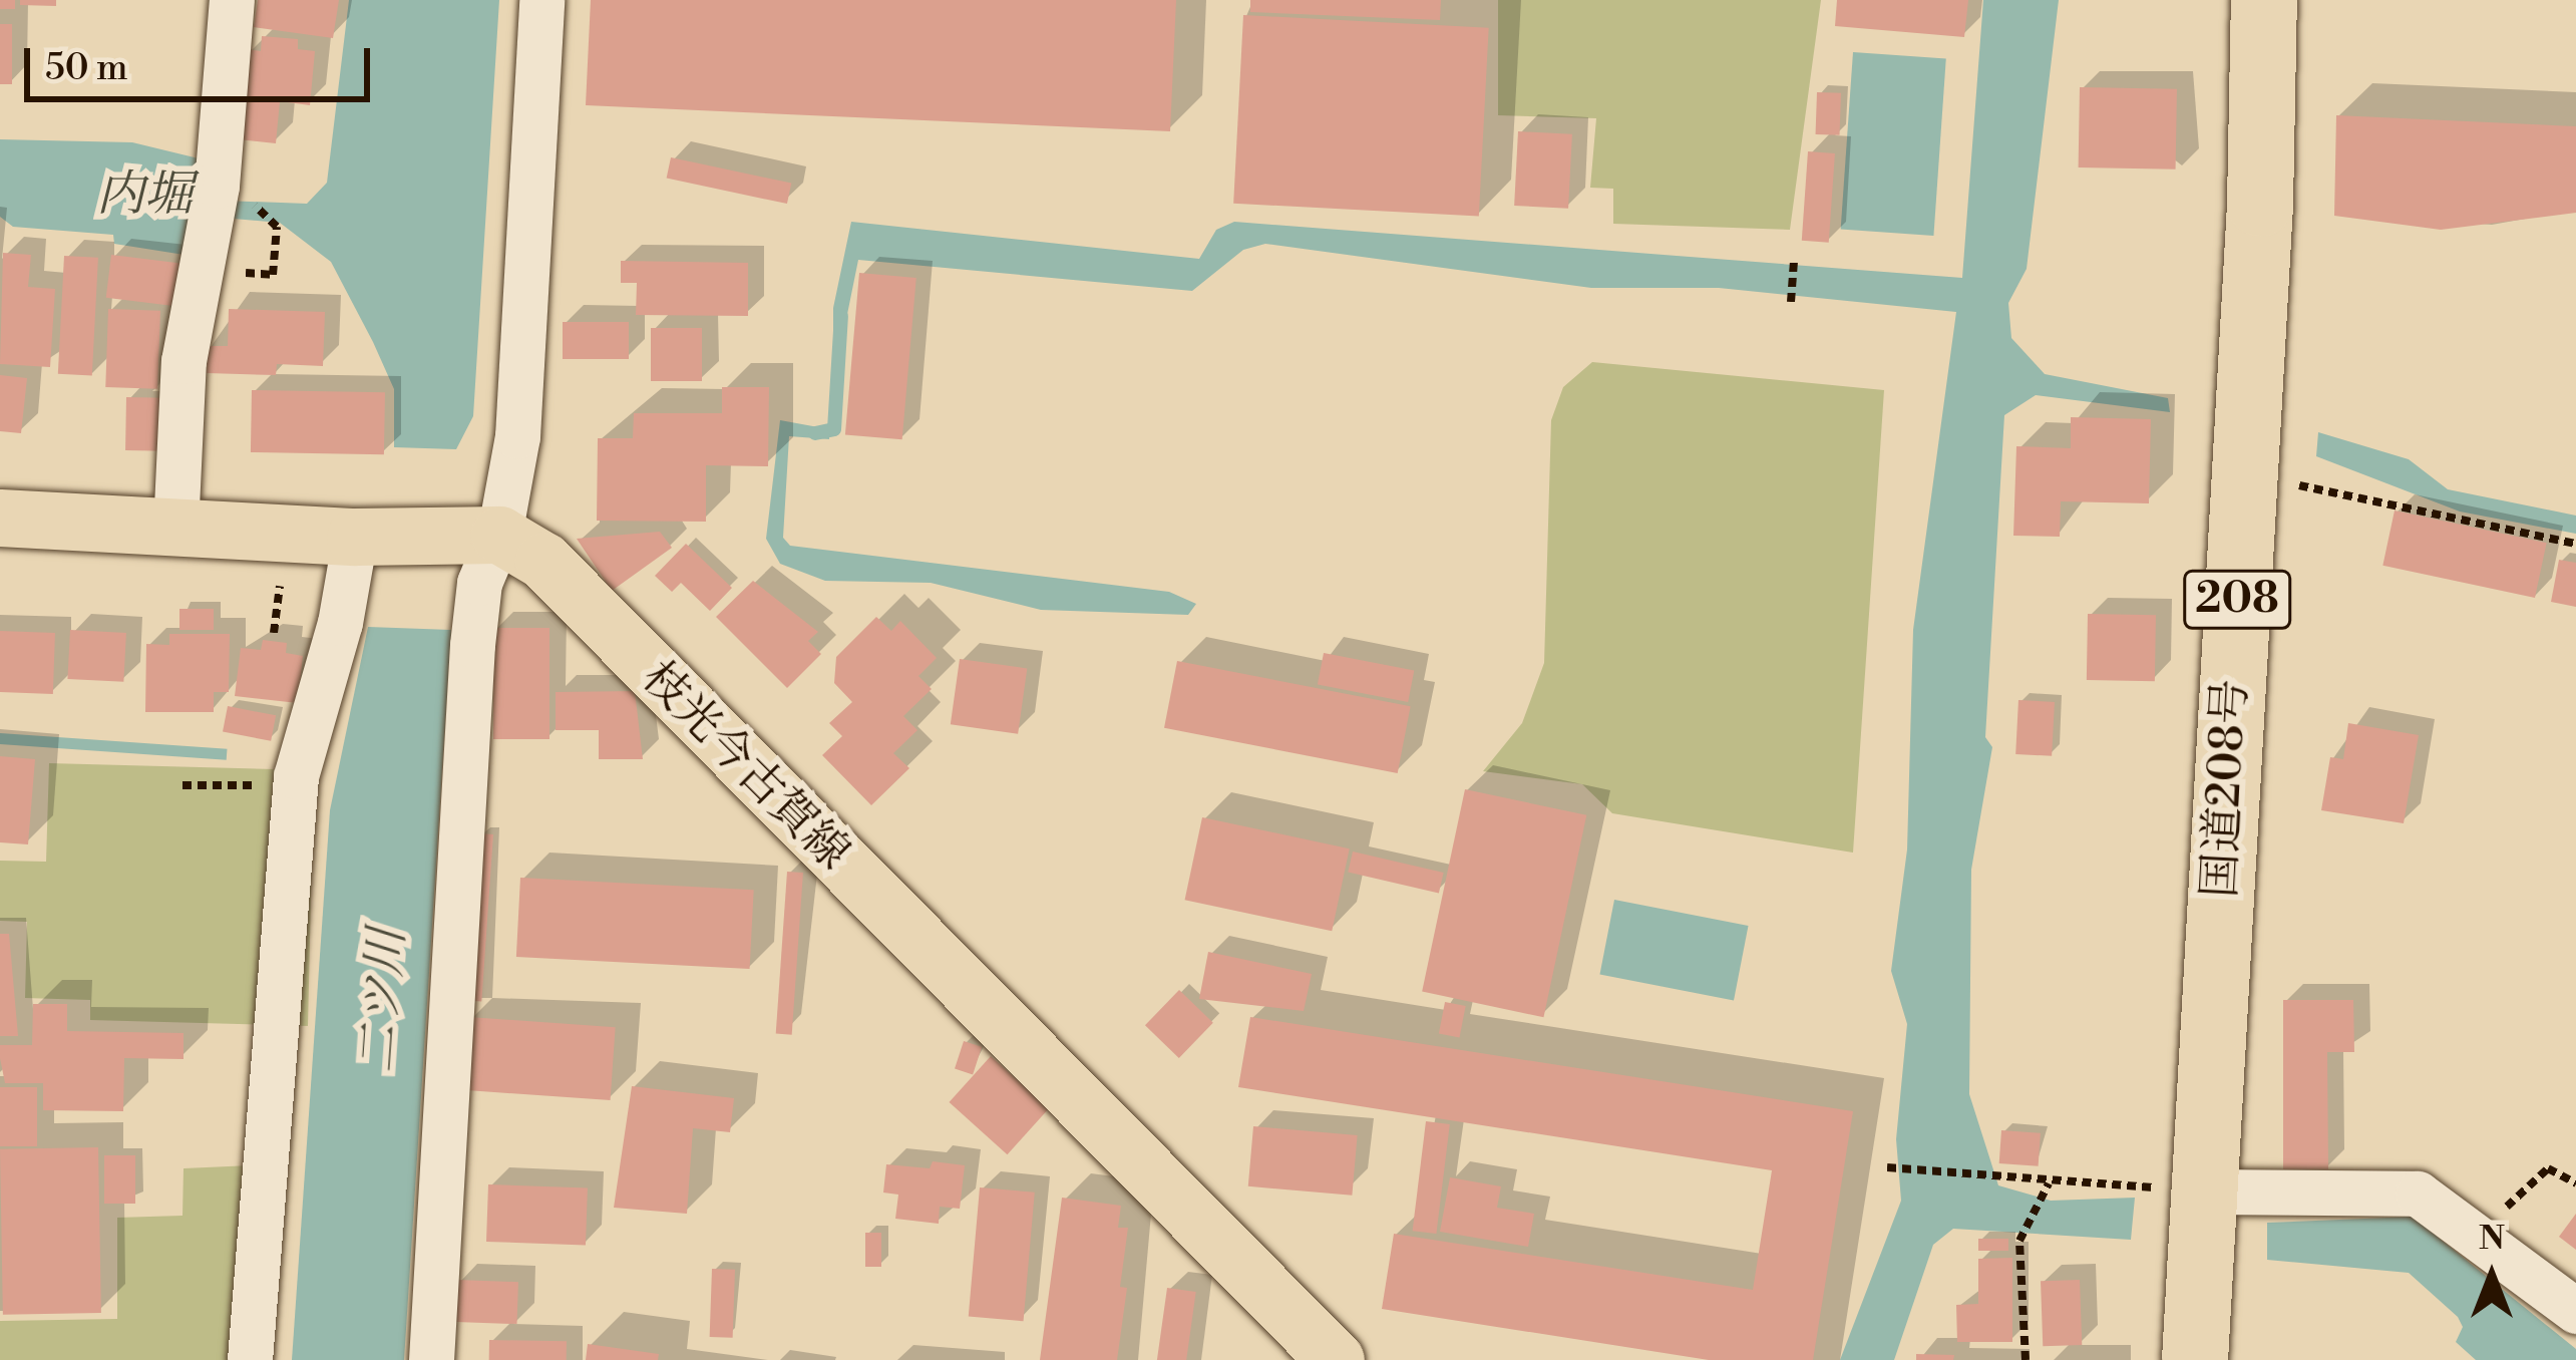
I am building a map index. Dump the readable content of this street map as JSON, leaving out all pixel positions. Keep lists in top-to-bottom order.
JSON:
{
  "streets": {
    "highway": ["208", "国道208号"],
    "main road": ["枝光今古賀線"]
  },
  "water": ["内堀", "二ツ川"],
  "scale_bar": "50 m",
  "north": "top"
}
